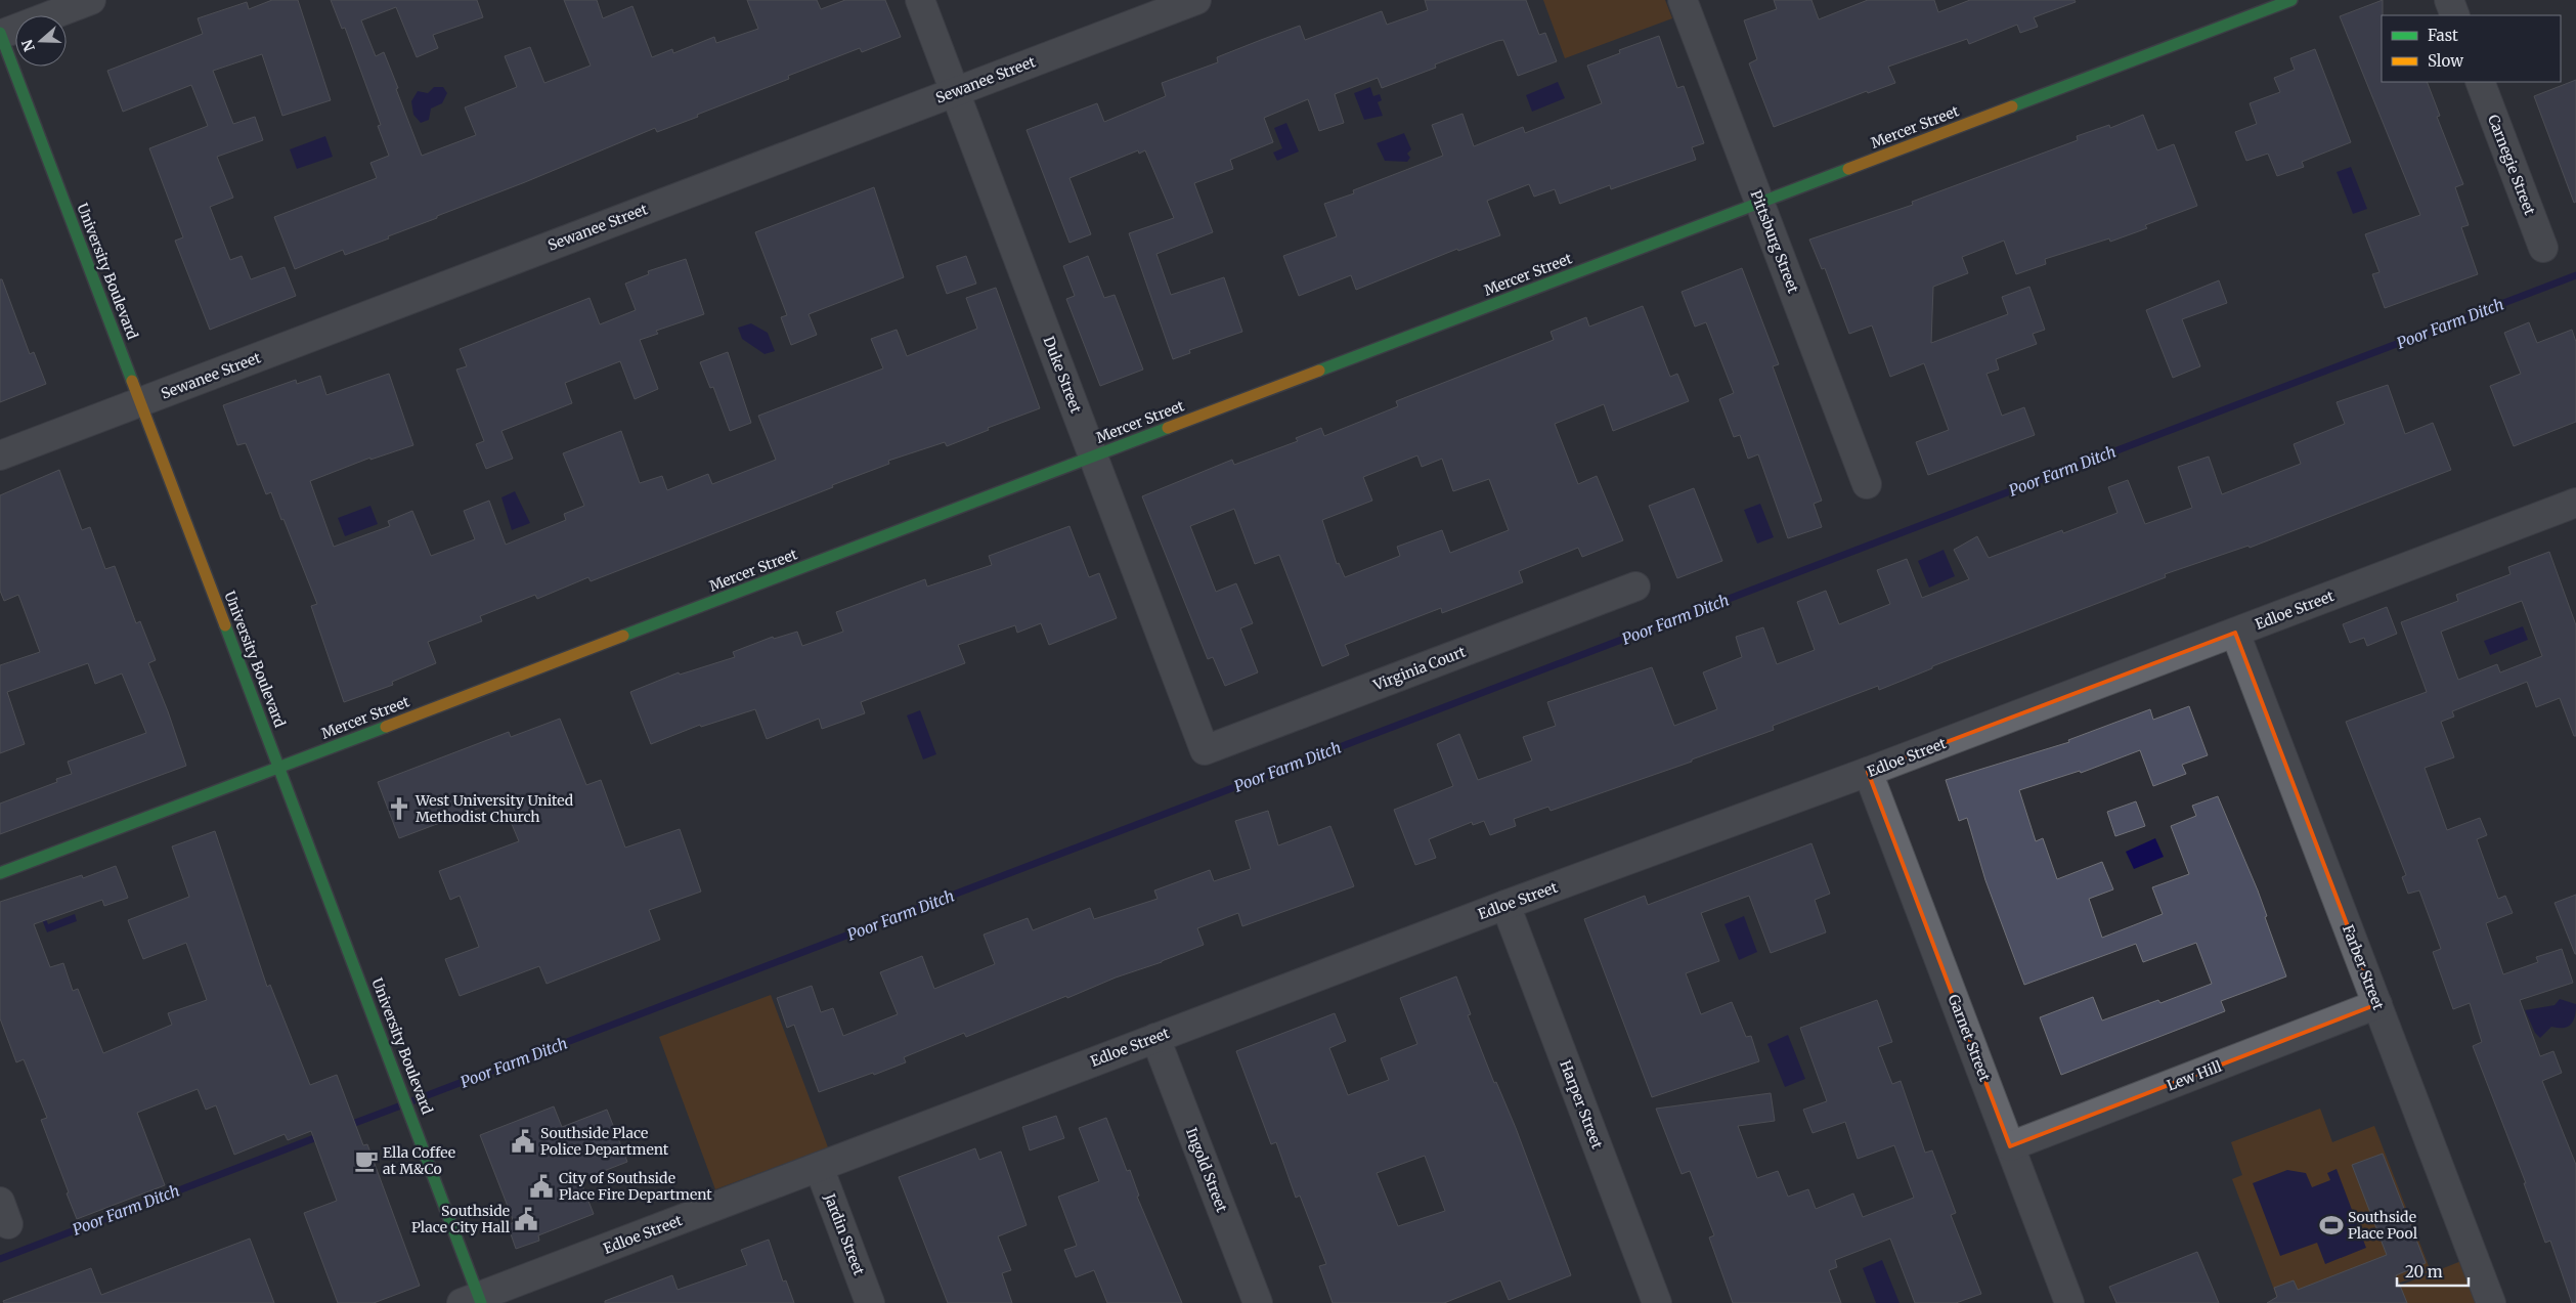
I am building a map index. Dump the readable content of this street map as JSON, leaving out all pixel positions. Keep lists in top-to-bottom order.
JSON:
{
  "streets": {
    "street": [
      "Sewanee Street",
      "Mercer Street",
      "Carnegie Street",
      "Pittsburg Street",
      "University Boulevard",
      "Duke Street",
      "Edloe Street",
      "Virginia Court",
      "Farber Street",
      "Garnet Street",
      "Lew Hill",
      "Harper Street",
      "Ingold Street",
      "Jardin Street"
    ]
  },
  "crossings": [
    ["Sewanee Street", "University Boulevard"],
    ["Sewanee Street", "Duke Street"],
    ["Mercer Street", "Pittsburg Street"],
    ["Mercer Street", "University Boulevard"],
    ["Mercer Street", "Duke Street"],
    ["University Boulevard", "Edloe Street"],
    ["Duke Street", "Virginia Court"],
    ["Edloe Street", "Farber Street"],
    ["Edloe Street", "Garnet Street"],
    ["Edloe Street", "Harper Street"],
    ["Edloe Street", "Ingold Street"],
    ["Edloe Street", "Jardin Street"],
    ["Farber Street", "Lew Hill"],
    ["Garnet Street", "Lew Hill"]
  ],
  "water": ["Poor Farm Ditch"],
  "places": {
    "church": ["West University United Methodist Church"],
    "public building": ["Southside Place Police Department", "City of Southside Place Fire Department", "Southside Place City Hall"],
    "cafe": ["Ella Coffee at M&Co"],
    "sports": ["Southside Place Pool"]
  },
  "legend": ["Fast", "Slow"],
  "scale_bar": "20 m",
  "north": "left"
}
